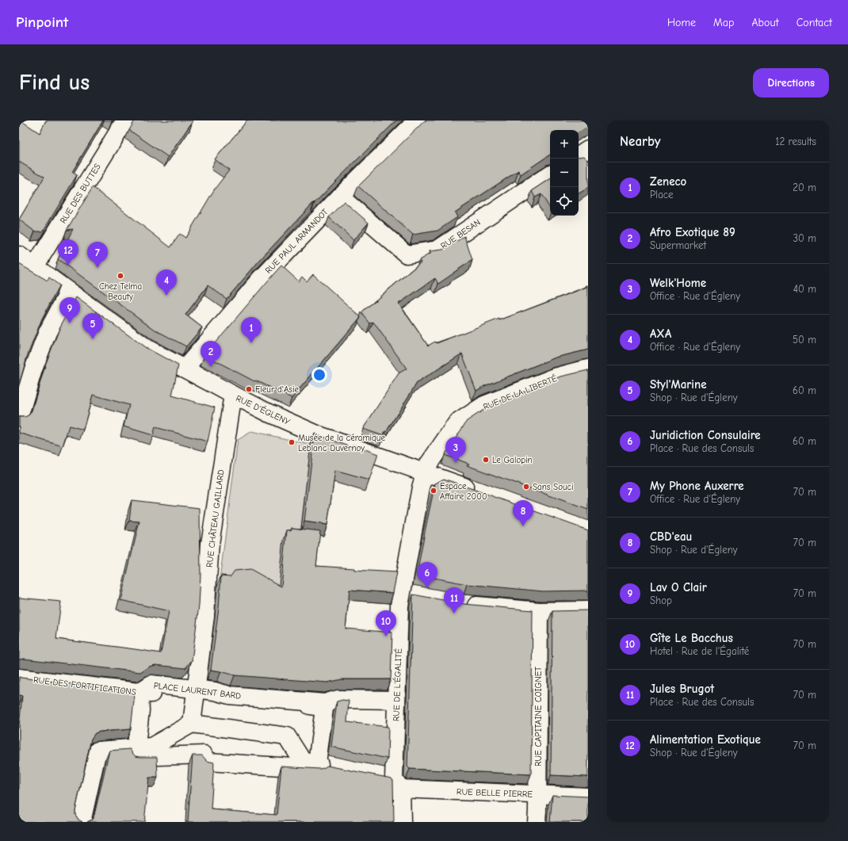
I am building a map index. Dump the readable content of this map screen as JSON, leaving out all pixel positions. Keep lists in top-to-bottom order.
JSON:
{
  "streets": {
    "street": [
      "RUE DES BUTTES",
      "RUE BESAN",
      "RUE PAUL ARMANDOT",
      "RUE DE LA LIBERTÉ",
      "RUE D'ÉGLENY",
      "RUE CHÂTEAU GAILLARD",
      "RUE DE L'ÉGALITÉ",
      "RUE DES FORTIFICATIONS",
      "PLACE LAURENT BARD",
      "RUE CAPITAINE COIGNET",
      "RUE BELLE PIERRE"
    ]
  },
  "crossings": [
    ["RUE DES BUTTES", "RUE D'ÉGLENY"],
    ["RUE BESAN", "RUE PAUL ARMANDOT"],
    ["RUE PAUL ARMANDOT", "RUE D'ÉGLENY"],
    ["RUE DE LA LIBERTÉ", "RUE D'ÉGLENY"],
    ["RUE DE LA LIBERTÉ", "RUE DE L'ÉGALITÉ"],
    ["RUE D'ÉGLENY", "RUE CHÂTEAU GAILLARD"],
    ["RUE D'ÉGLENY", "RUE DE L'ÉGALITÉ"],
    ["RUE CHÂTEAU GAILLARD", "RUE DES FORTIFICATIONS"],
    ["RUE CHÂTEAU GAILLARD", "PLACE LAURENT BARD"],
    ["RUE DE L'ÉGALITÉ", "RUE DES FORTIFICATIONS"],
    ["RUE DE L'ÉGALITÉ", "RUE BELLE PIERRE"],
    ["RUE DES FORTIFICATIONS", "PLACE LAURENT BARD"],
    ["RUE CAPITAINE COIGNET", "RUE BELLE PIERRE"]
  ],
  "places": [
    "Chez Telma Beauty",
    "Fleur d'Asie",
    "Musée de la céramique Leblanc-Duvernoy",
    "Le Galopin",
    "Sans Souci",
    "Espace Affaire 2000"
  ],
  "page": {
    "header": "Pinpoint",
    "nav": [
      "Home",
      "Map",
      "About",
      "Contact"
    ],
    "buttons": "Directions",
    "title": "Find us",
    "heading": ["Nearby", "12 results"],
    "map_buttons": ["+", "−"],
    "list": [
      {
        "mark": "1",
        "name": "Zeneco",
        "note": "Place",
        "value": "20 m"
      },
      {
        "mark": "2",
        "name": "Afro Exotique 89",
        "note": "Supermarket",
        "value": "30 m"
      },
      {
        "mark": "3",
        "name": "Welk'Home",
        "note": "Office · Rue d'Égleny",
        "value": "40 m"
      },
      {
        "mark": "4",
        "name": "AXA",
        "note": "Office · Rue d'Égleny",
        "value": "50 m"
      },
      {
        "mark": "5",
        "name": "Styl'Marine",
        "note": "Shop · Rue d'Égleny",
        "value": "60 m"
      },
      {
        "mark": "6",
        "name": "Juridiction Consulaire",
        "note": "Place · Rue des Consuls",
        "value": "60 m"
      },
      {
        "mark": "7",
        "name": "My Phone Auxerre",
        "note": "Office · Rue d'Égleny",
        "value": "70 m"
      },
      {
        "mark": "8",
        "name": "CBD'eau",
        "note": "Shop · Rue d'Égleny",
        "value": "70 m"
      },
      {
        "mark": "9",
        "name": "Lav O Clair",
        "note": "Shop",
        "value": "70 m"
      },
      {
        "mark": "10",
        "name": "Gîte Le Bacchus",
        "note": "Hotel · Rue de l'Égalité",
        "value": "70 m"
      },
      {
        "mark": "11",
        "name": "Jules Brugot",
        "note": "Place · Rue des Consuls",
        "value": "70 m"
      },
      {
        "mark": "12",
        "name": "Alimentation Exotique",
        "note": "Shop · Rue d'Égleny",
        "value": "70 m"
      }
    ],
    "pins": [
      "12",
      "7",
      "4",
      "9",
      "5",
      "1",
      "2",
      "3",
      "8",
      "6",
      "11",
      "10"
    ]
  }
}
